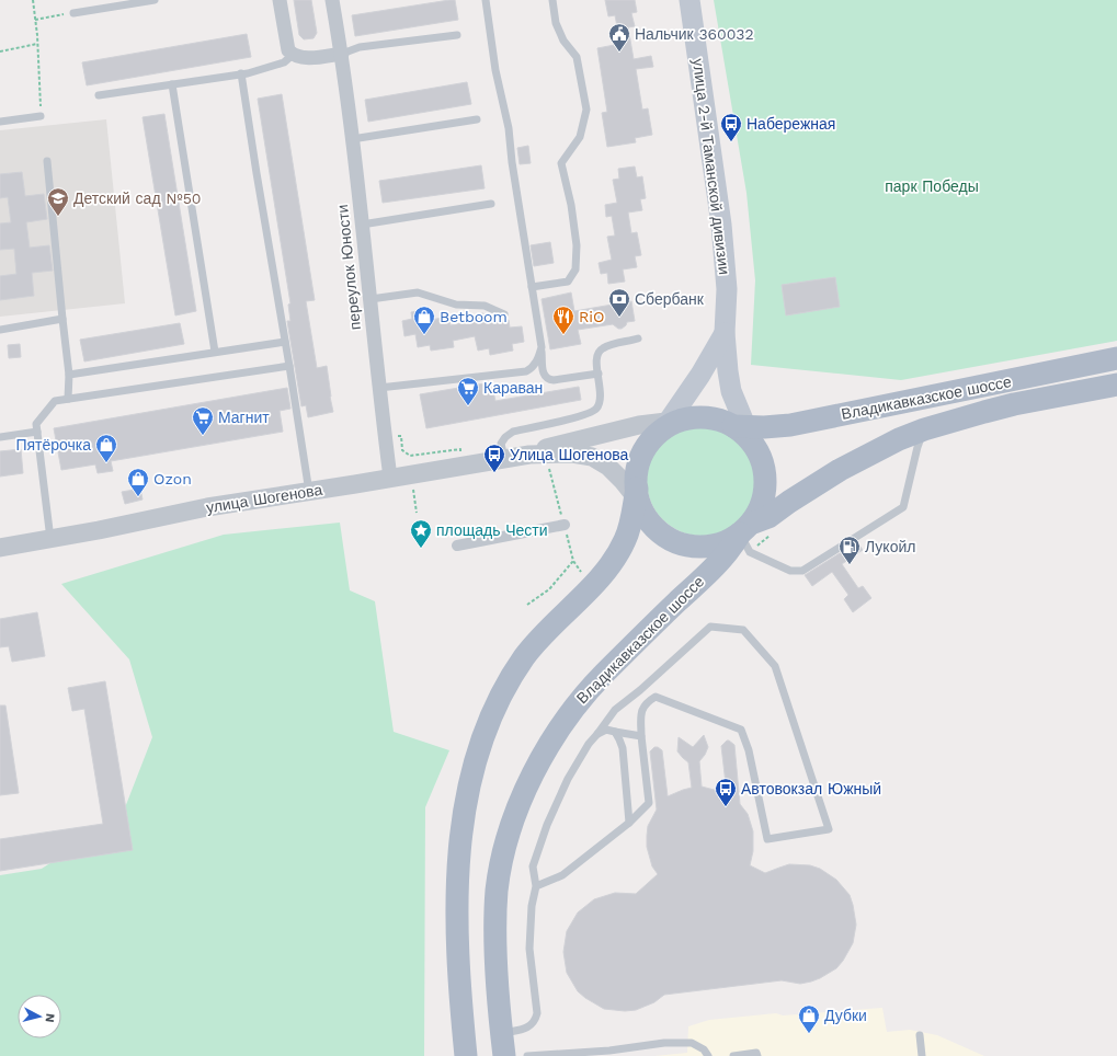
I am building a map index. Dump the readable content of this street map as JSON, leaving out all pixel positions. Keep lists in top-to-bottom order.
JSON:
{
  "streets": {
    "main road": ["улица 2-й Таманской дивизии", "Владикавказское шоссе"],
    "street": ["переулок Юности", "улица Шогенова"]
  },
  "crossings": [
    ["улица 2-й Таманской дивизии", "Владикавказское шоссе"],
    ["переулок Юности", "улица Шогенова"]
  ],
  "parks": ["парк Победы"],
  "places": {
    "public building": ["Нальчик 360032"],
    "bus stop": ["Набережная", "Улица Шогенова", "Автовокзал Южный"],
    "school or university": ["Детский сад №50"],
    "bank": ["Сбербанк"],
    "shop": [
      "Betboom",
      "Пятёрочка",
      "Ozon",
      "Дубки"
    ],
    "restaurant": ["RiO"],
    "supermarket": ["Караван", "Магнит"],
    "place": ["площадь Чести"],
    "fuel station": ["Лукойл"]
  },
  "north": "right"
}
